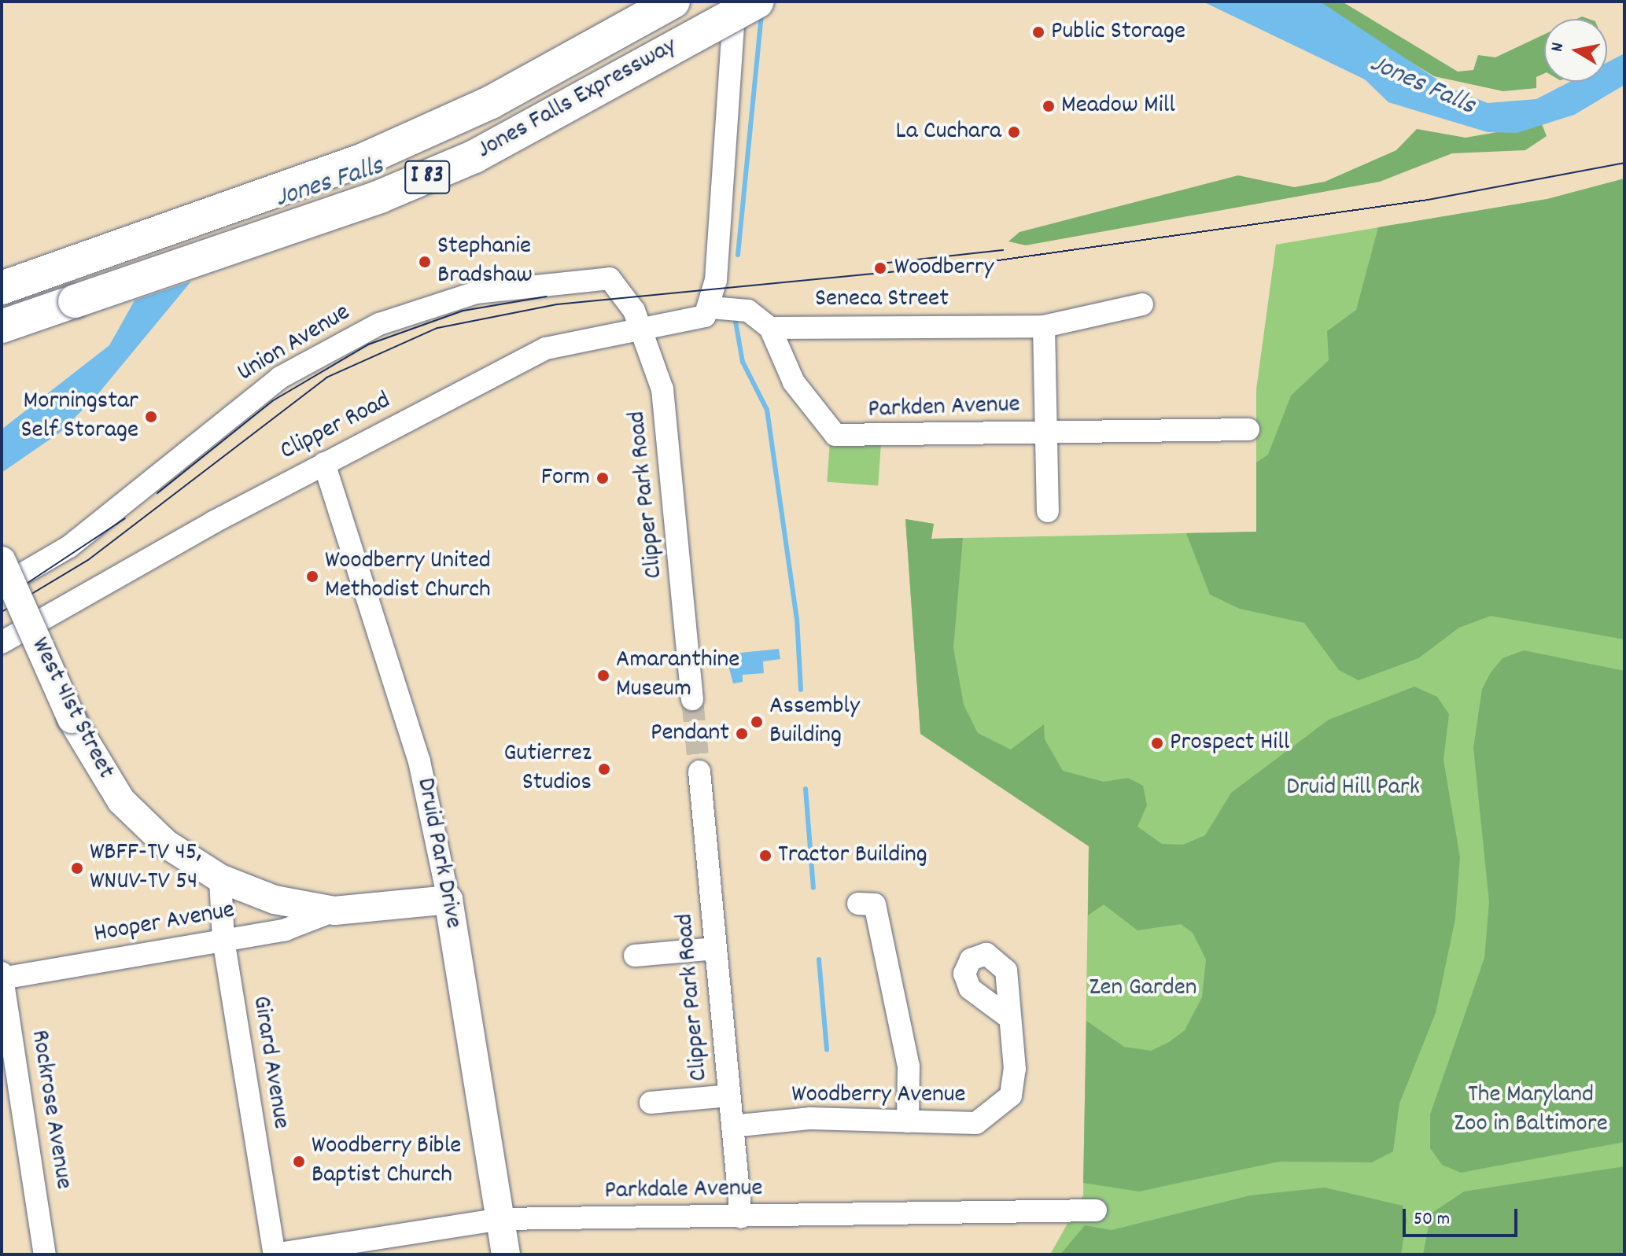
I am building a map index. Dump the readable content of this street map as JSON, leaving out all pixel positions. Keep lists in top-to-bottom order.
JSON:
{
  "streets": {
    "highway": ["Jones Falls Expressway", "I 83"],
    "main road": ["West 41st Street", "Druid Park Drive"],
    "street": [
      "Seneca Street",
      "Union Avenue",
      "Parkden Avenue",
      "Clipper Road",
      "Clipper Park Road",
      "Hooper Avenue",
      "Girard Avenue",
      "Woodberry Avenue",
      "Rockrose Avenue",
      "Parkdale Avenue"
    ]
  },
  "crossings": [
    ["Seneca Street", "Parkden Avenue"],
    ["Union Avenue", "Clipper Road"],
    ["Union Avenue", "Clipper Park Road"],
    ["Clipper Road", "Clipper Park Road"],
    ["Clipper Road", "Druid Park Drive"],
    ["Clipper Park Road", "Woodberry Avenue"],
    ["Clipper Park Road", "Parkdale Avenue"],
    ["West 41st Street", "Druid Park Drive"],
    ["West 41st Street", "Hooper Avenue"],
    ["West 41st Street", "Girard Avenue"],
    ["Druid Park Drive", "Parkdale Avenue"],
    ["Hooper Avenue", "Girard Avenue"],
    ["Hooper Avenue", "Rockrose Avenue"],
    ["Girard Avenue", "Parkdale Avenue"]
  ],
  "water": ["Jones Falls"],
  "parks": ["Druid Hill Park", "Zen Garden", "The Maryland Zoo in Baltimore"],
  "places": [
    "Public Storage",
    "Meadow Mill",
    "La Cuchara",
    "Stephanie Bradshaw",
    "Woodberry",
    "Morningstar Self Storage",
    "Form",
    "Woodberry United Methodist Church",
    "Amaranthine Museum",
    "Assembly Building",
    "Pendant",
    "Prospect Hill",
    "Gutierrez Studios",
    "Tractor Building",
    "WBFF-TV 45, WNUV-TV 54",
    "Woodberry Bible Baptist Church"
  ],
  "scale_bar": "50 m",
  "north": "left"
}
